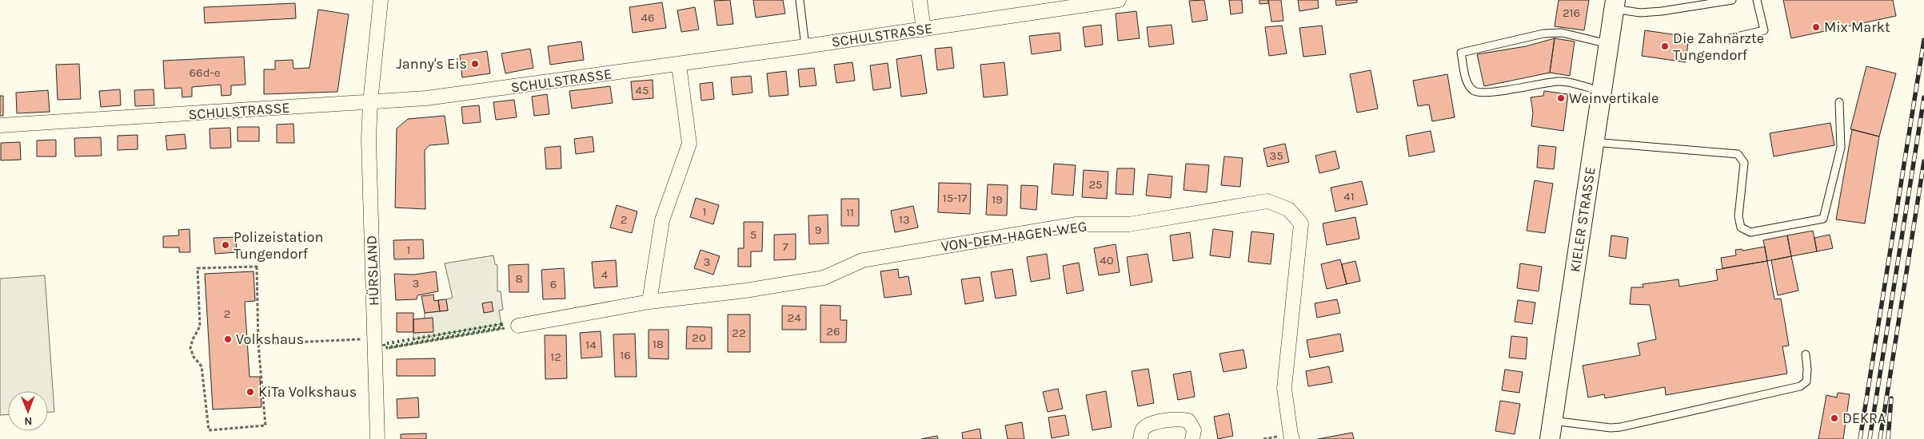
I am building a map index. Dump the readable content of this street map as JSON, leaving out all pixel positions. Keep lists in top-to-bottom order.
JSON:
{
  "streets": {
    "main road": ["KIELER STRASSE"],
    "street": ["SCHULSTRASSE", "VON-DEM-HAGEN-WEG", "HÜRSLAND"]
  },
  "crossings": [
    ["SCHULSTRASSE", "HÜRSLAND"]
  ],
  "places": [
    "Mix Markt",
    "Die Zahnärzte Tungendorf",
    "Janny's Eis",
    "Weinvertikale",
    "Polizeistation Tungendorf",
    "Volkshaus",
    "KiTa Volkshaus",
    "DEKRA"
  ],
  "house_numbers": [
    "216",
    "46",
    "66d-e",
    "45",
    "35",
    "25",
    "41",
    "15-17",
    "19",
    "1",
    "11",
    "2",
    "13",
    "9",
    "5",
    "7",
    "1",
    "40",
    "3",
    "4",
    "8",
    "3",
    "6",
    "2",
    "24",
    "26",
    "22",
    "20",
    "18",
    "14",
    "16",
    "12"
  ],
  "north": "bottom"
}
